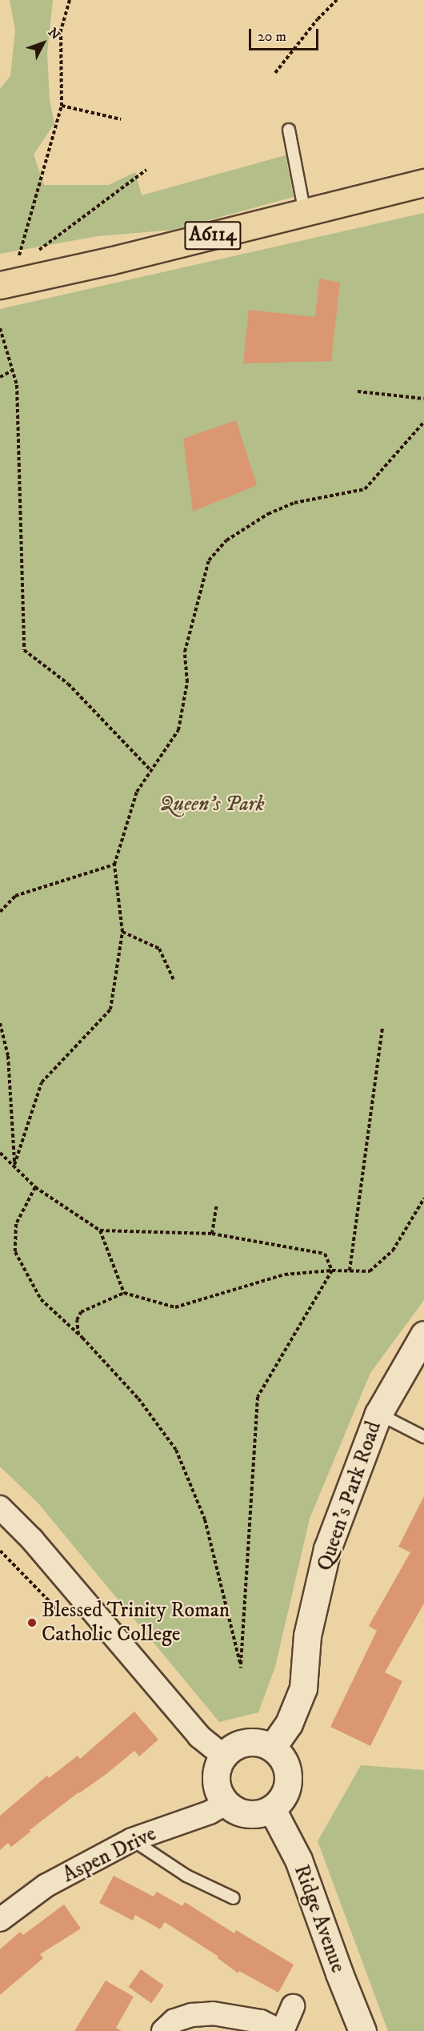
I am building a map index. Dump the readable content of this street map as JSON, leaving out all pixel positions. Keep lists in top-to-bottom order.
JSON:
{
  "streets": {
    "highway": ["A6114"],
    "street": ["Queen's Park Road", "Aspen Drive", "Ridge Avenue"]
  },
  "crossings": [
    ["Queen's Park Road", "Aspen Drive"],
    ["Queen's Park Road", "Ridge Avenue"],
    ["Aspen Drive", "Ridge Avenue"]
  ],
  "parks": ["Queen's Park"],
  "places": ["Blessed Trinity Roman Catholic College"],
  "scale_bar": "20 m",
  "north": "top right"
}
